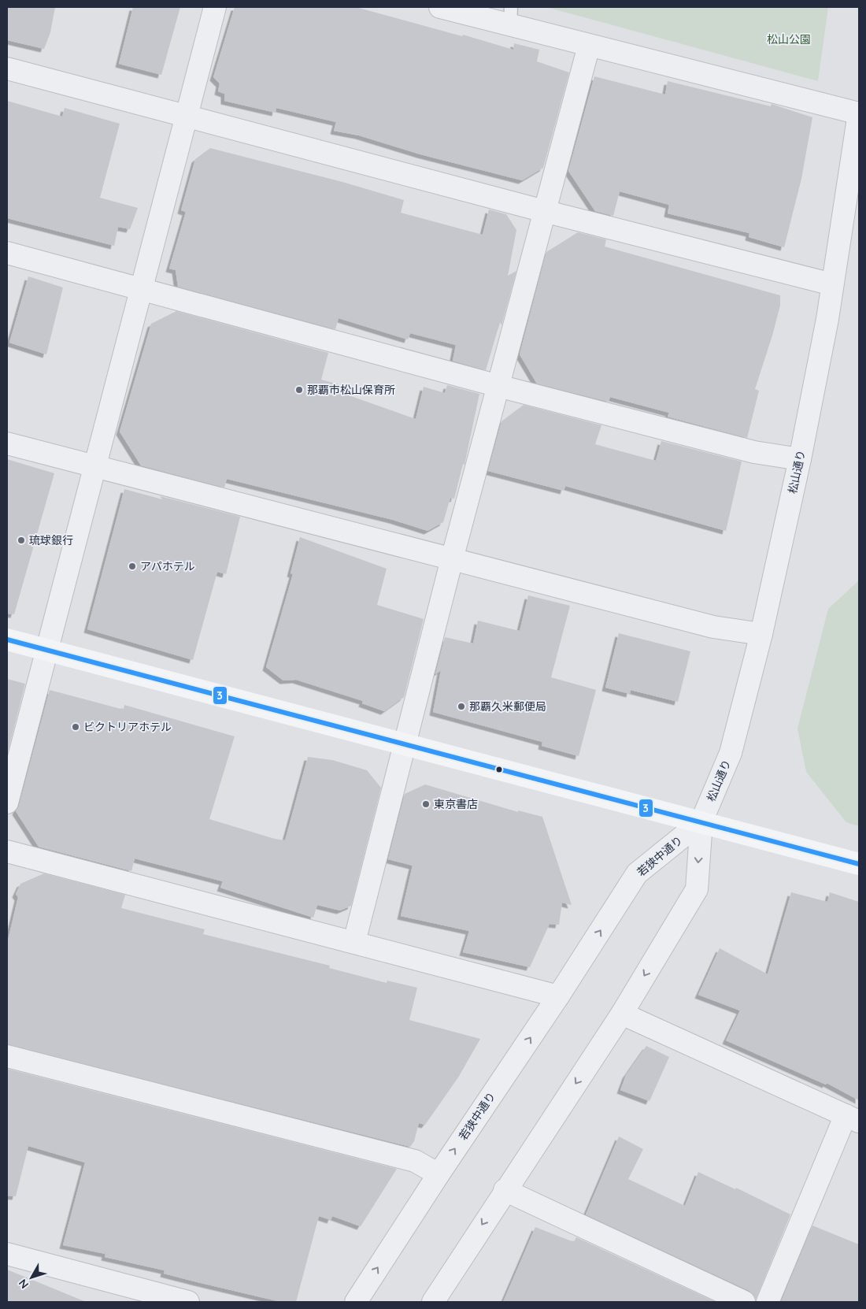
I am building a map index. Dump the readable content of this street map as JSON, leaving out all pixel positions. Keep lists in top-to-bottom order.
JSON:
{
  "streets": {
    "street": ["松山通り", "若狭中通り"]
  },
  "crossings": [
    ["松山通り", "若狭中通り"]
  ],
  "parks": ["松山公園"],
  "places": [
    "那覇市松山保育所",
    "琉球銀行",
    "アパホテル",
    "那覇久米郵便局",
    "ビクトリアホテル",
    "東京書店"
  ],
  "lines": ["transit line 3"],
  "north": "bottom left"
}
